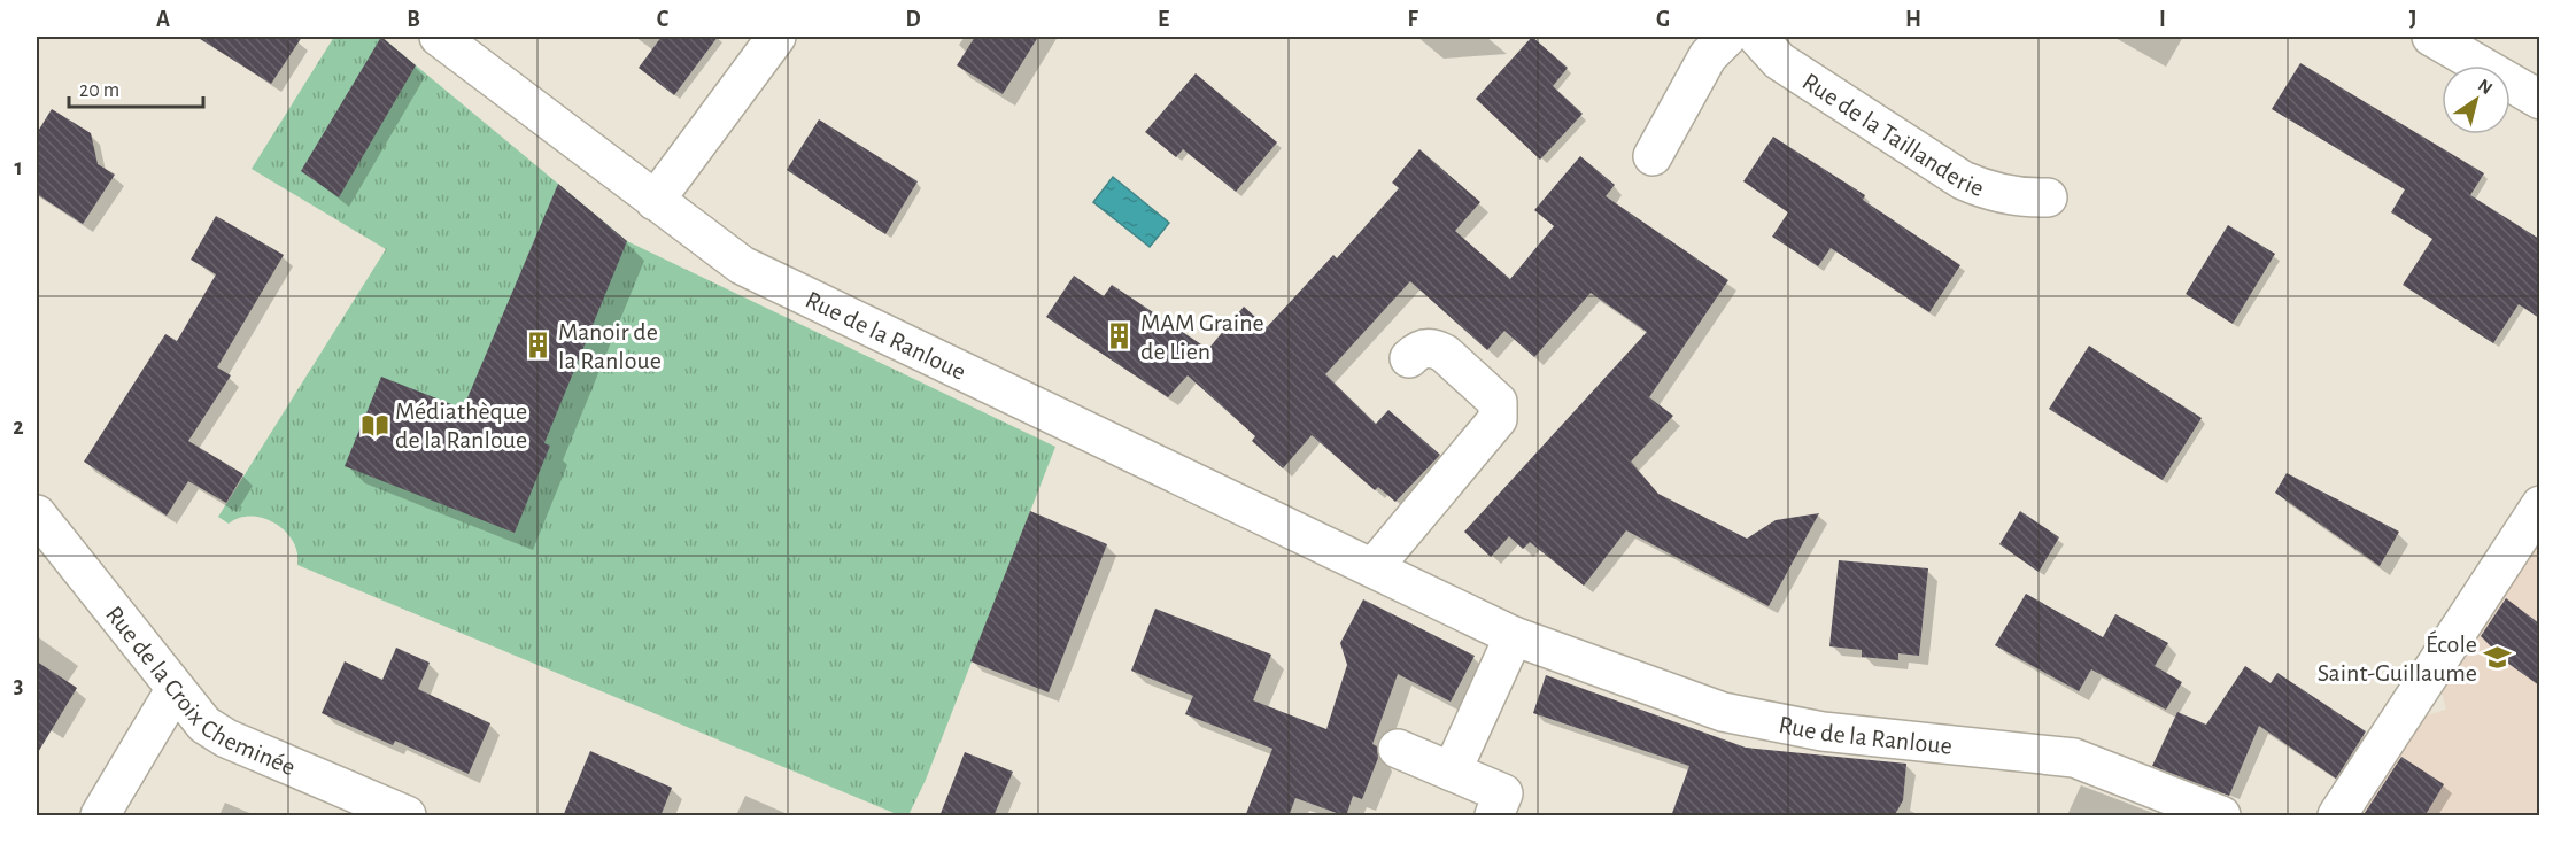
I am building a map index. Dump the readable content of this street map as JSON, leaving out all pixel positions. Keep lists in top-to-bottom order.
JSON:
{
  "streets": {
    "street": ["Rue de la Taillanderie", "Rue de la Ranloue", "Rue de la Croix Cheminée"]
  },
  "places": {
    "building": ["MAM Graine de Lien", "Manoir de la Ranloue"],
    "library": ["Médiathèque de la Ranloue"],
    "school or university": ["École Saint-Guillaume"]
  },
  "scale_bar": "20 m",
  "north": "top right",
  "grid": {
    "columns": [
      "A",
      "B",
      "C",
      "D",
      "E",
      "F",
      "G",
      "H",
      "I",
      "J"
    ],
    "rows": ["1", "2", "3"]
  }
}
